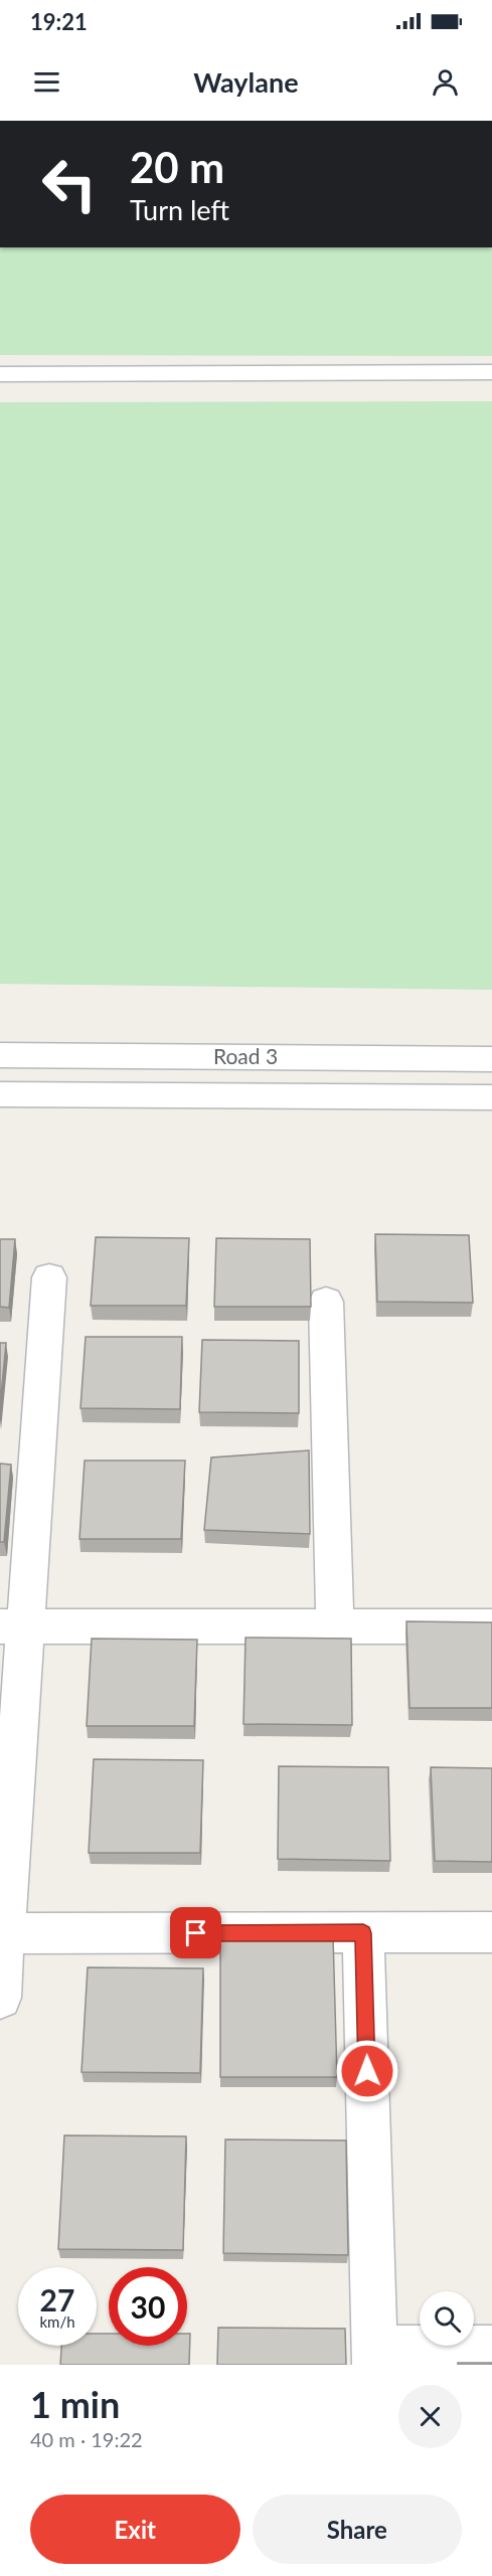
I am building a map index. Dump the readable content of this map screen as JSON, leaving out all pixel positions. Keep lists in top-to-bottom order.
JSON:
{
  "streets": {
    "street": ["Road 3"]
  },
  "page": {
    "status": "19:21",
    "header": "Waylane",
    "turn": ["20 m", "Turn left"],
    "speed": "27 km/h",
    "limit": "30",
    "heading": ["1 min", "40 m · 19:22"],
    "buttons": ["Exit", "Share"]
  }
}
